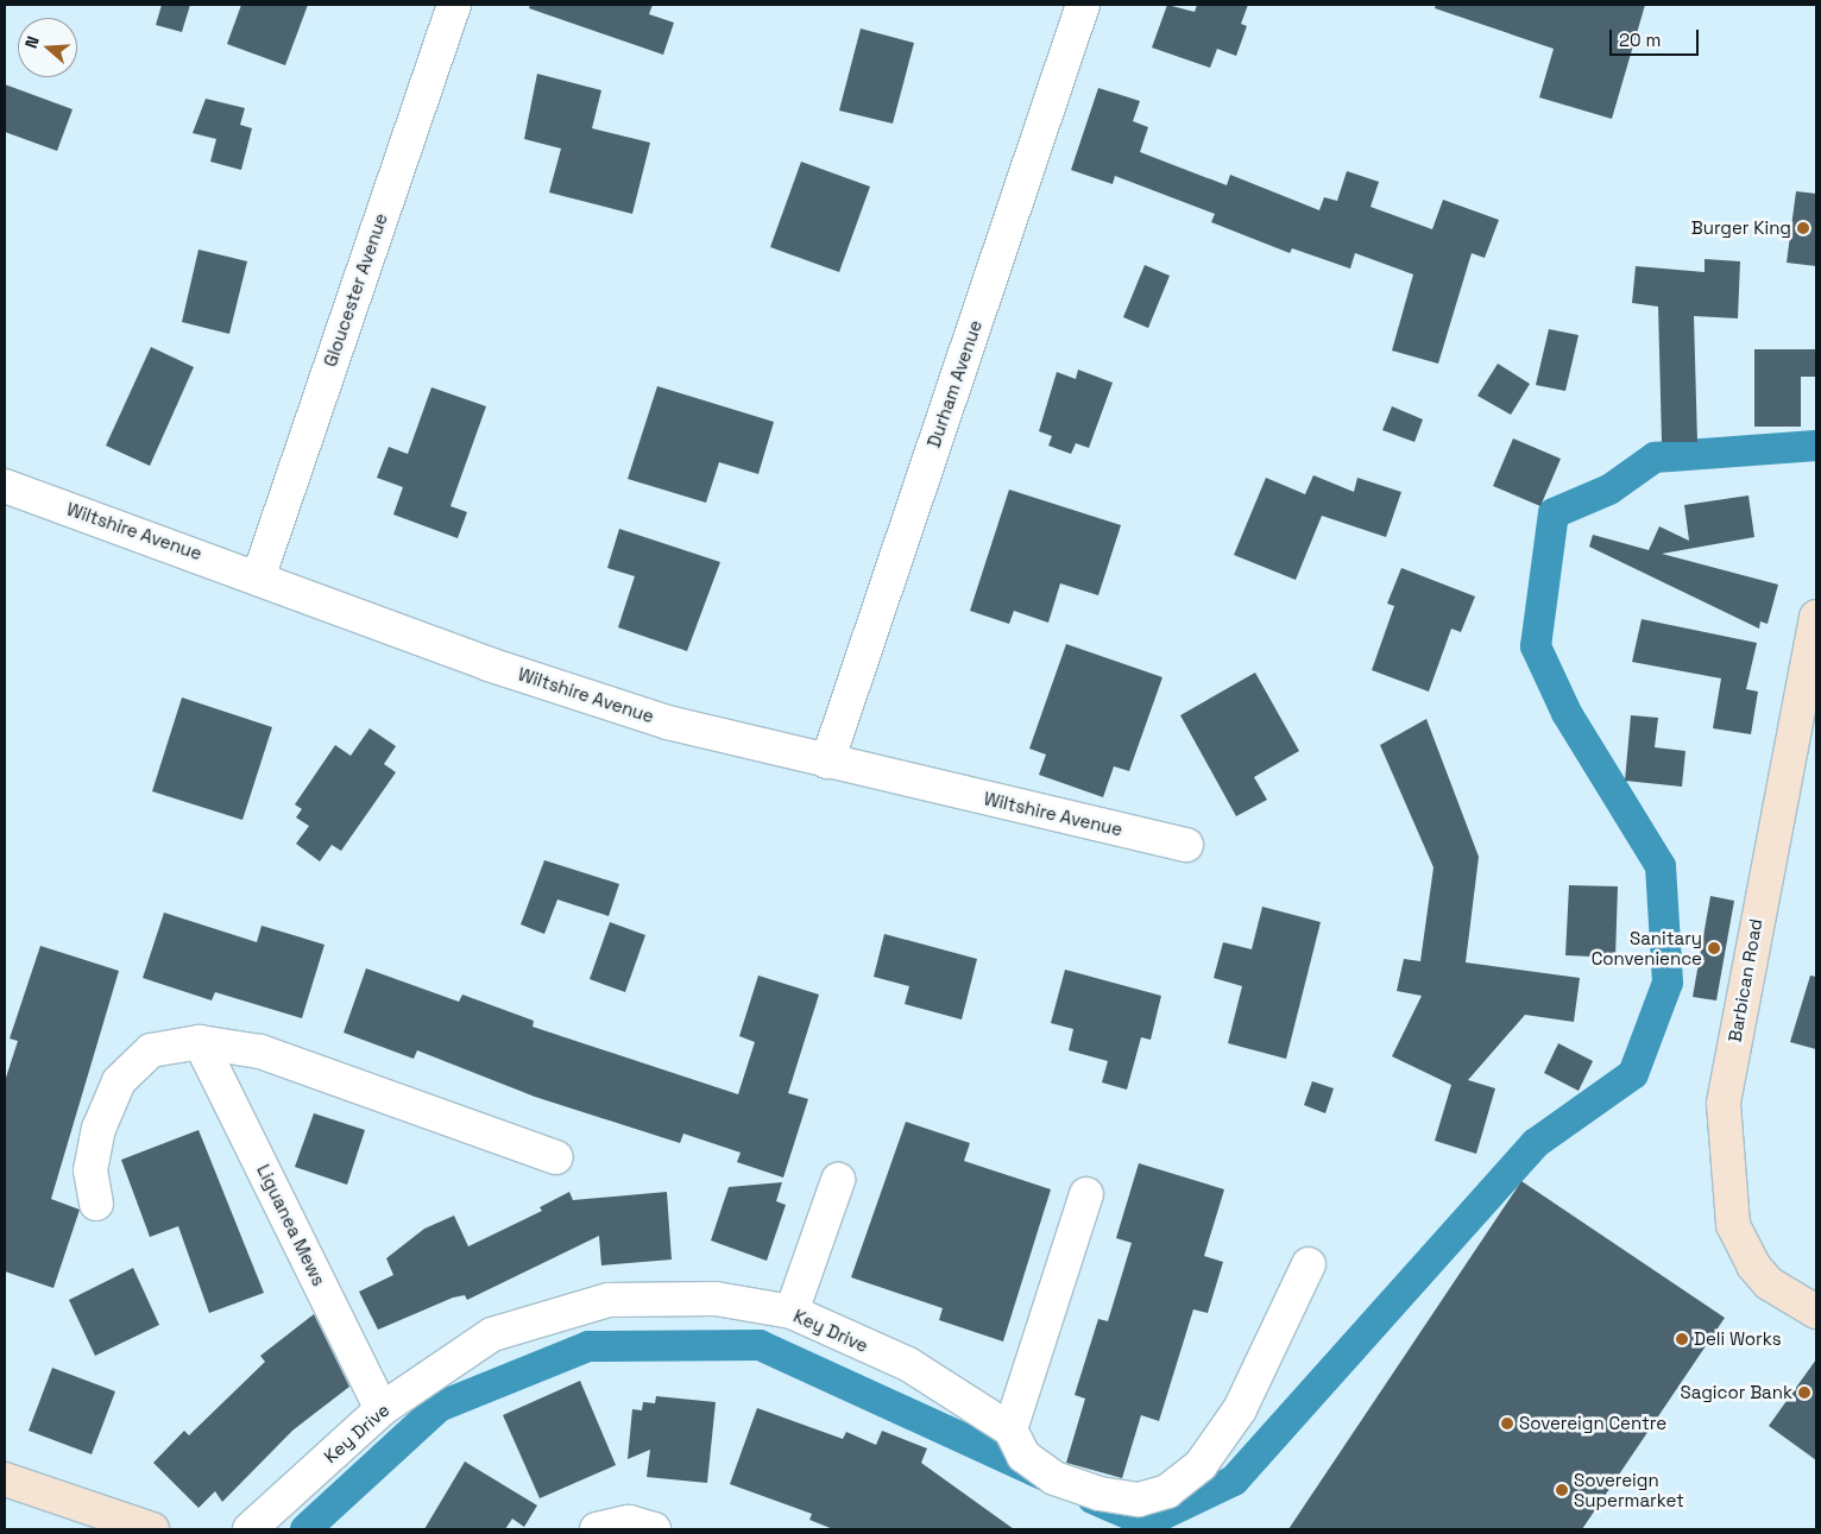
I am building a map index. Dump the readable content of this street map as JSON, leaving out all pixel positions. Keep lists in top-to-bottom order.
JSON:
{
  "streets": {
    "main road": ["Barbican Road"],
    "street": [
      "Gloucester Avenue",
      "Durham Avenue",
      "Wiltshire Avenue",
      "Liguanea Mews",
      "Key Drive"
    ]
  },
  "crossings": [
    ["Gloucester Avenue", "Wiltshire Avenue"],
    ["Durham Avenue", "Wiltshire Avenue"],
    ["Liguanea Mews", "Key Drive"]
  ],
  "places": [
    "Burger King",
    "Sanitary Convenience",
    "Deli Works",
    "Sagicor Bank",
    "Sovereign Centre",
    "Sovereign Supermarket"
  ],
  "scale_bar": "20 m",
  "north": "left"
}
